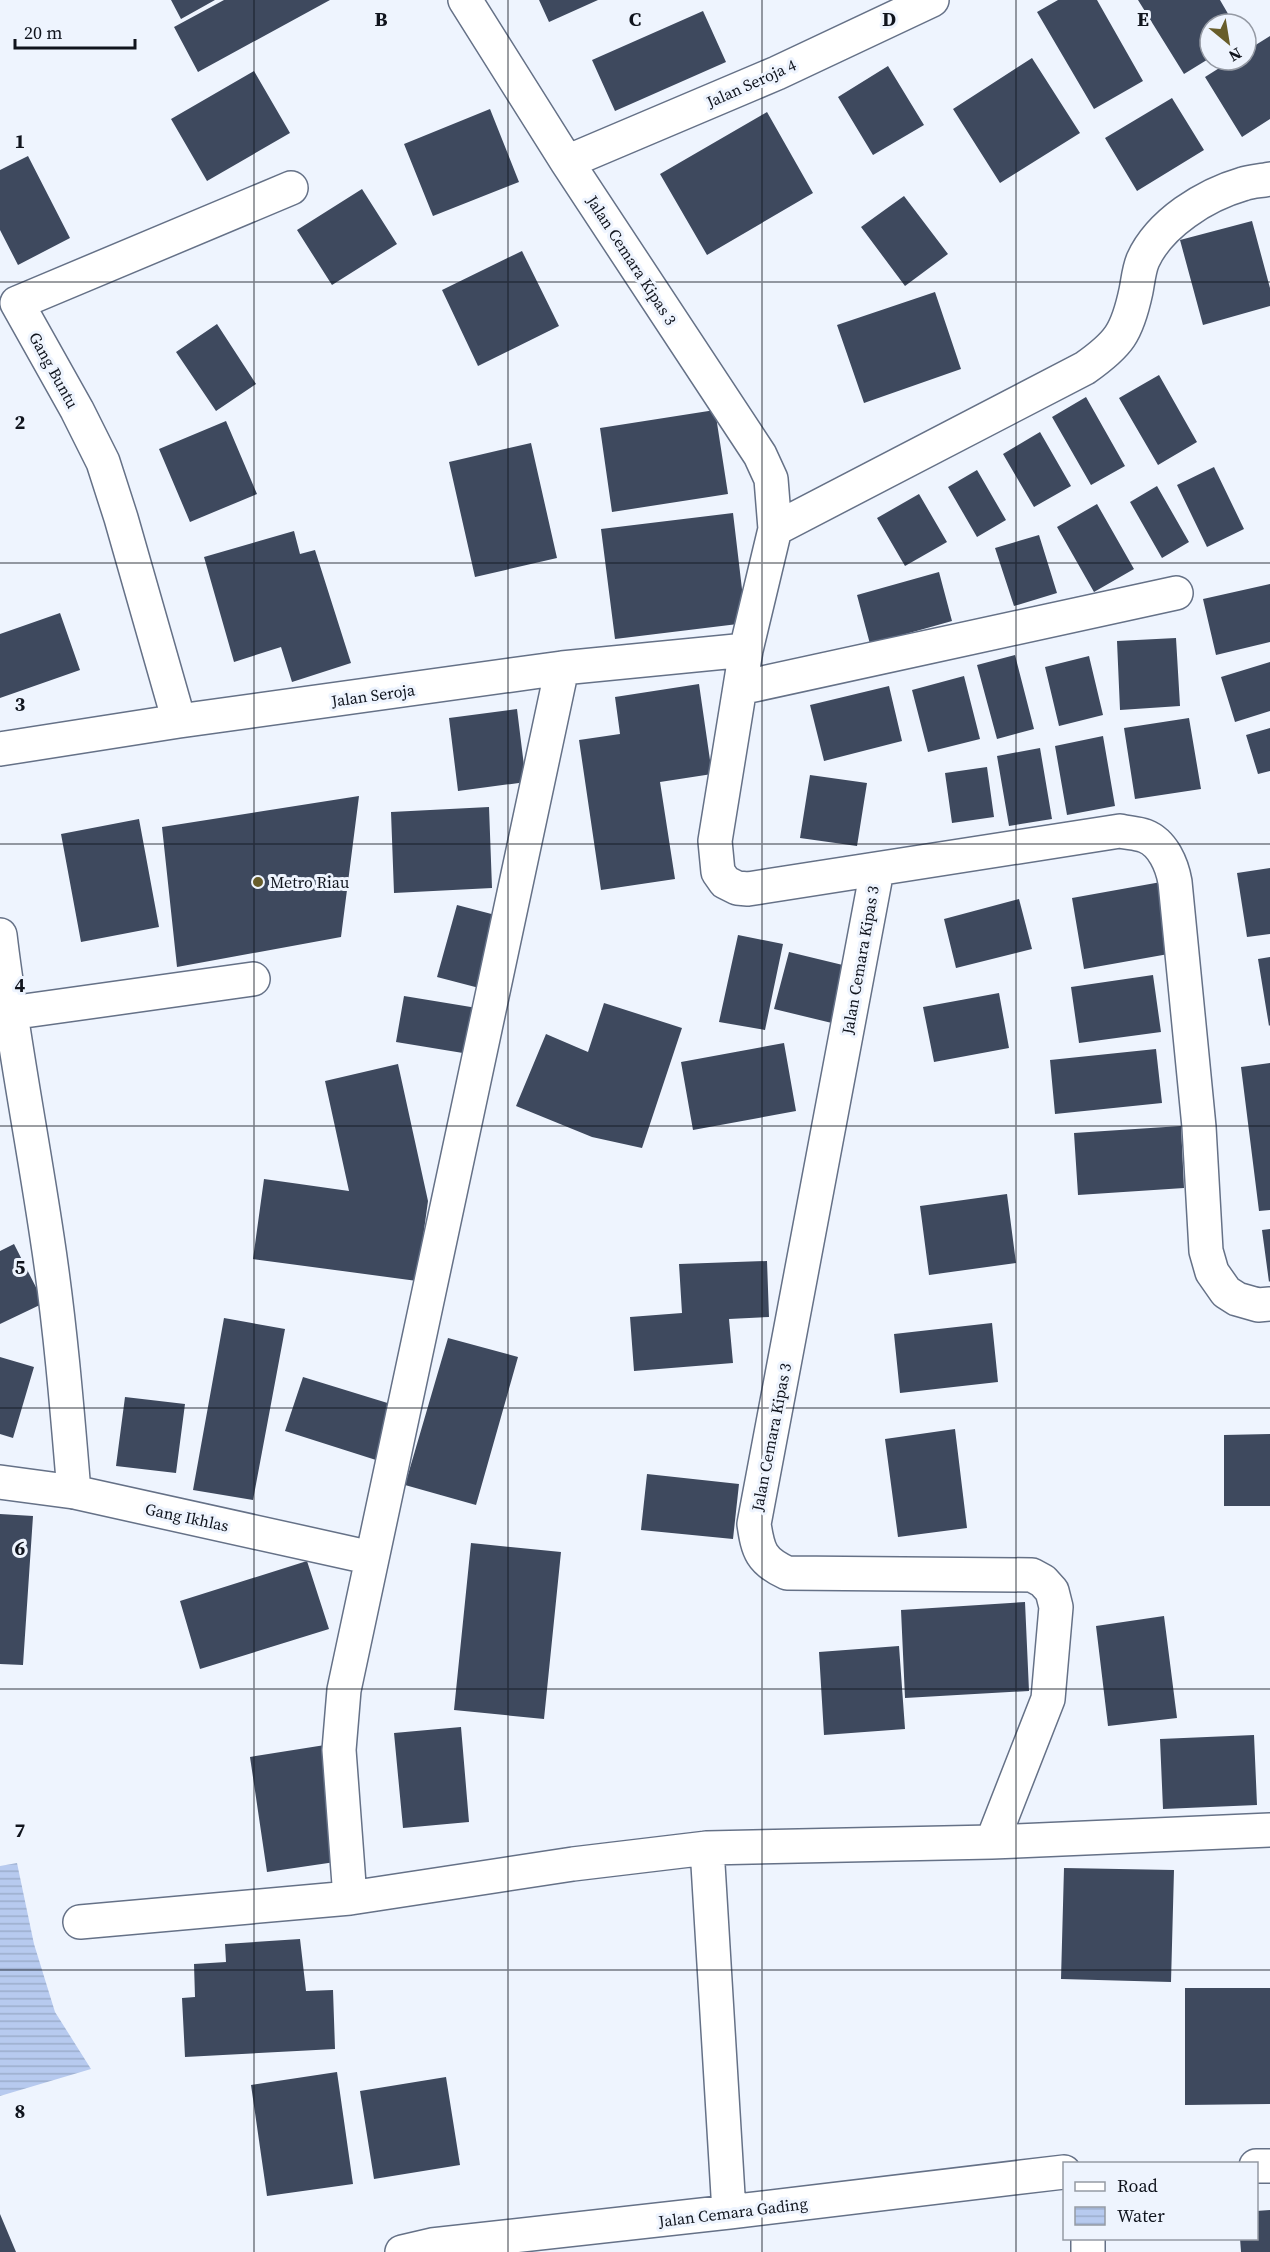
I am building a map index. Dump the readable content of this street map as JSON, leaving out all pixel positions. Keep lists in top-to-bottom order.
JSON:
{
  "streets": {
    "street": [
      "Jalan Seroja 4",
      "Jalan Cemara Kipas 3",
      "Gang Buntu",
      "Jalan Seroja",
      "Gang Ikhlas",
      "Jalan Cemara Gading"
    ]
  },
  "crossings": [
    ["Jalan Seroja 4", "Jalan Cemara Kipas 3"],
    ["Jalan Cemara Kipas 3", "Jalan Seroja"],
    ["Gang Buntu", "Jalan Seroja"]
  ],
  "places": ["Metro Riau"],
  "legend": ["Road", "Water"],
  "scale_bar": "20 m",
  "north": "bottom right",
  "grid": {
    "columns": [
      "B",
      "C",
      "D",
      "E"
    ],
    "rows": [
      "1",
      "2",
      "3",
      "4",
      "5",
      "6",
      "7",
      "8"
    ]
  }
}
